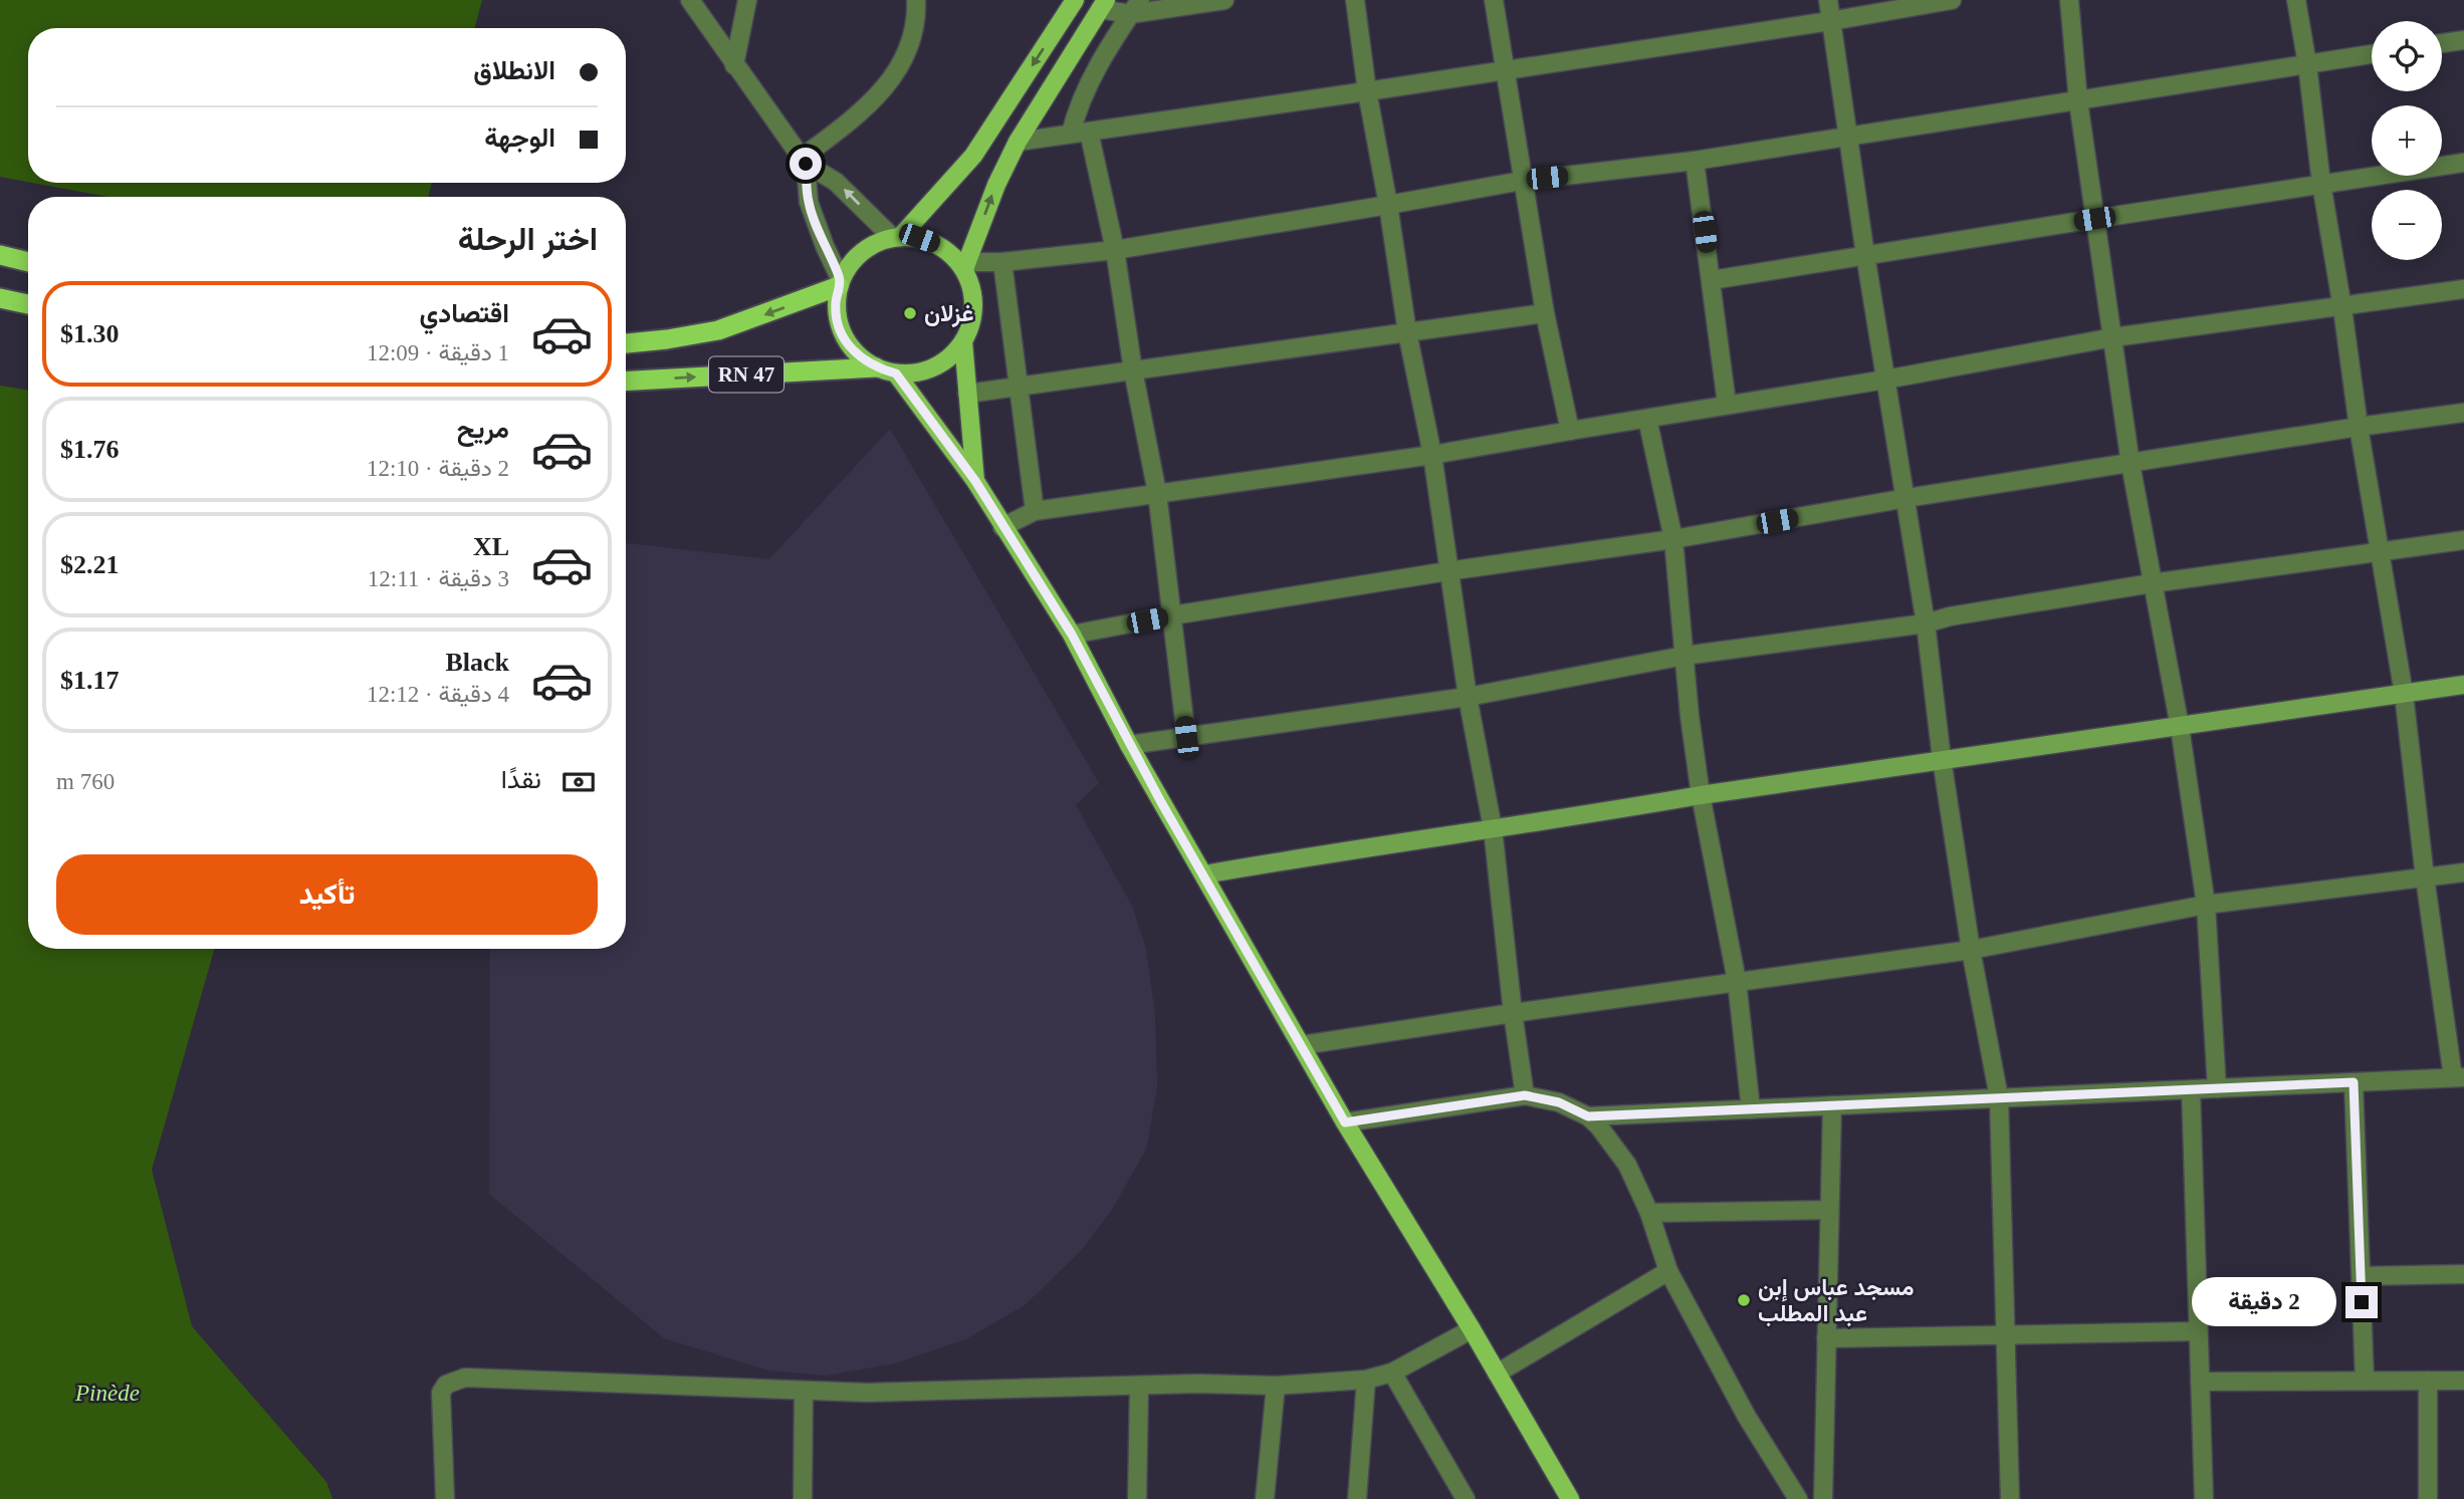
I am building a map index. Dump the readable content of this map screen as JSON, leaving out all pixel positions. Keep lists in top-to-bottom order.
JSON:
{
  "streets": {
    "highway": ["RN 47"]
  },
  "parks": ["Pinède"],
  "places": ["غزلان", "مسجد عباس إبن عبد المطلب"],
  "page": {
    "map_buttons": ["+", "−"],
    "banner": ["الانطلاق", "الوجهة"],
    "heading": "اختر الرحلة",
    "list": [
      {
        "name": "اقتصادي",
        "note": "1 دقيقة · 12:09",
        "value": "$1.30"
      },
      {
        "name": "مريح",
        "note": "2 دقيقة · 12:10",
        "value": "$1.76"
      },
      {
        "name": "XL",
        "note": "3 دقيقة · 12:11",
        "value": "$2.21"
      },
      {
        "name": "Black",
        "note": "4 دقيقة · 12:12",
        "value": "$1.17"
      }
    ],
    "pay": ["نقدًا", "760 m"],
    "buttons": "تأكيد",
    "bubble": "2 دقيقة"
  }
}
